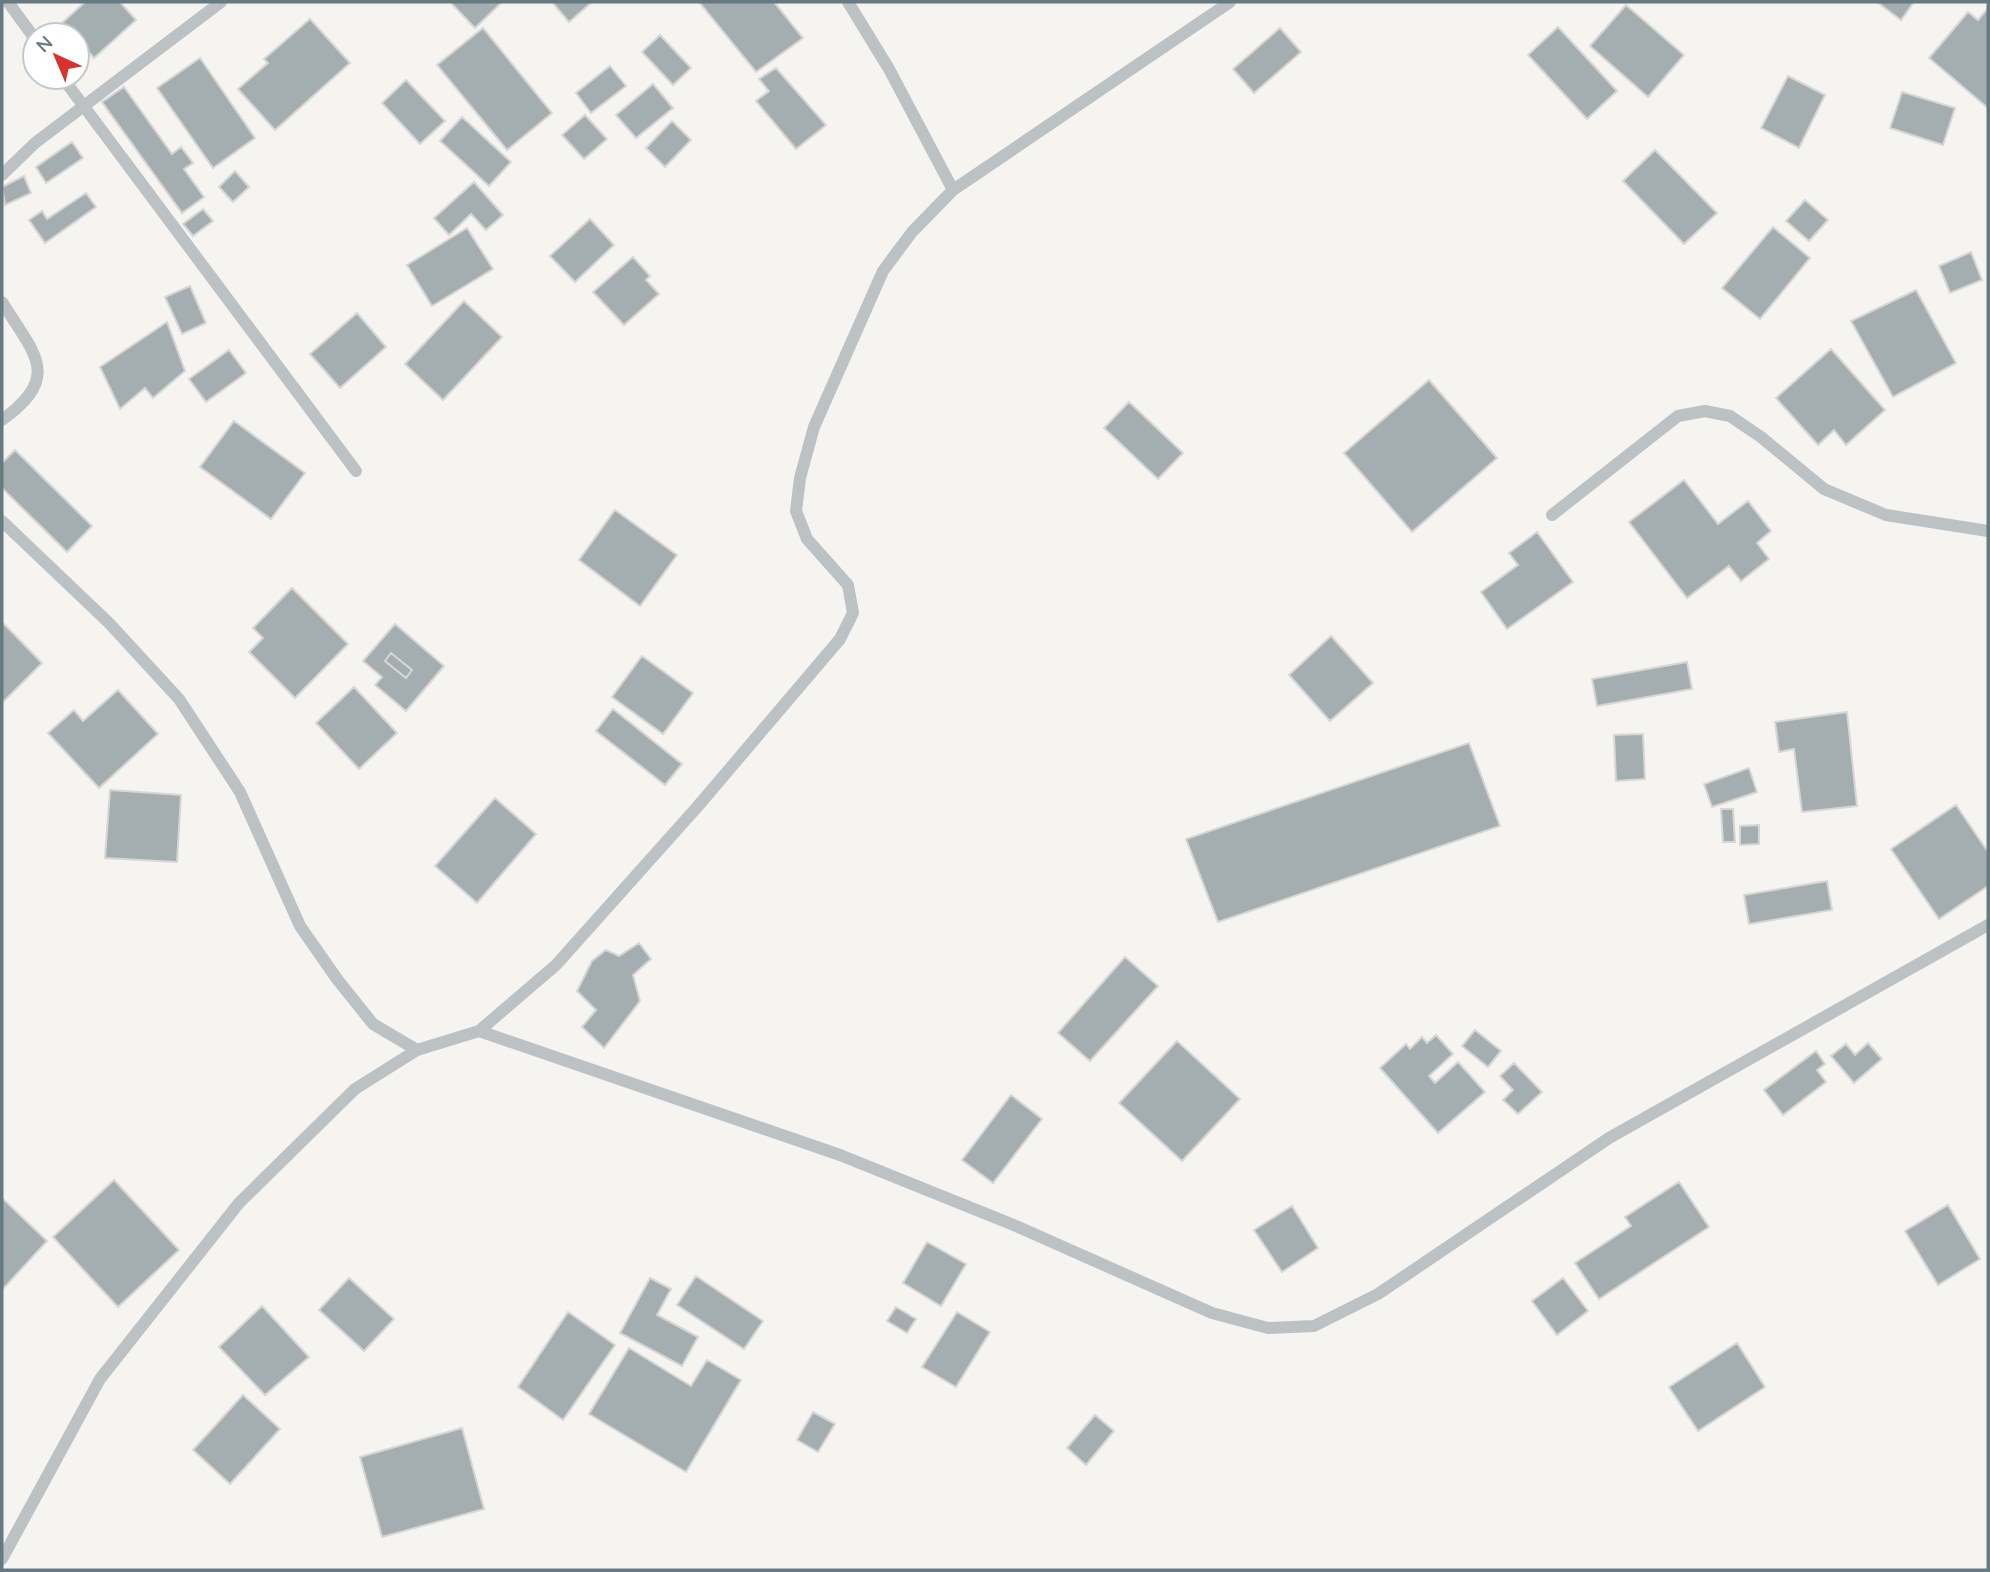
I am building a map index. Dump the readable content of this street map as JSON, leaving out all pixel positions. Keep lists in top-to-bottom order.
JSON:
{
  "north": "top left"
}
